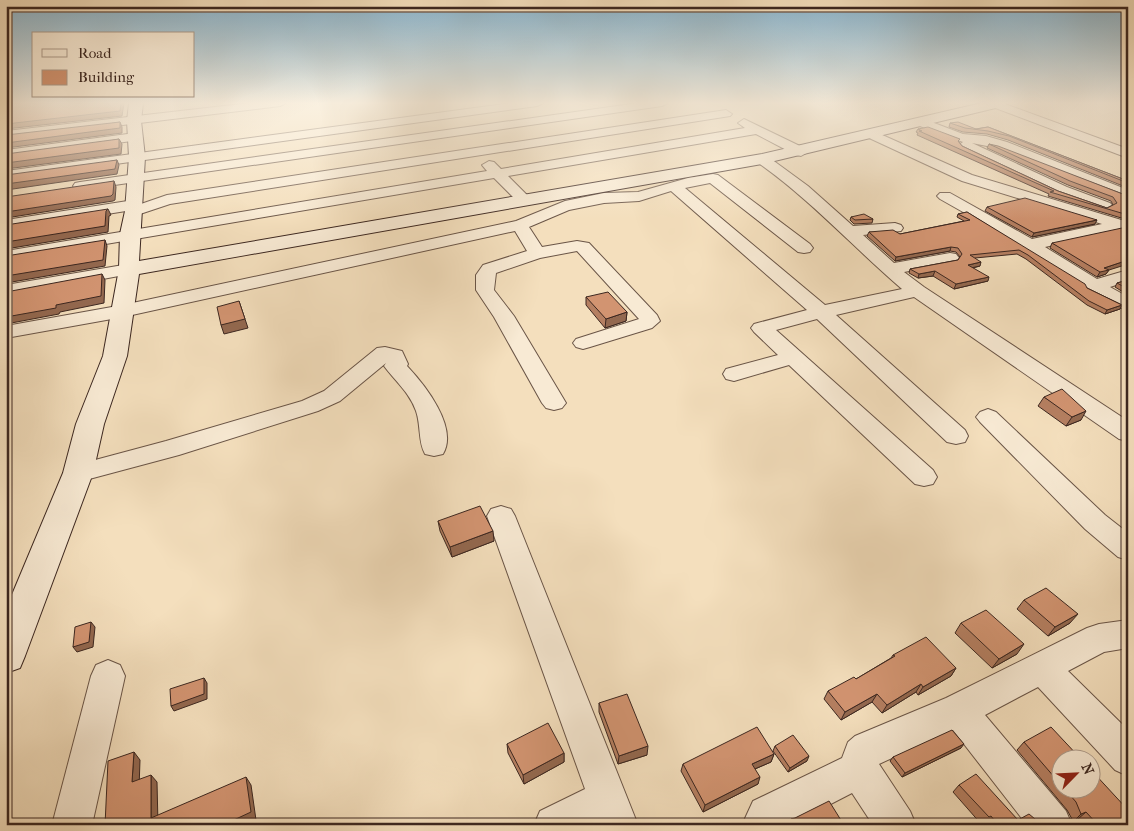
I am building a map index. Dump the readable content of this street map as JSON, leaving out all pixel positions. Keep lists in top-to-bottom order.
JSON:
{
  "legend": ["Road", "Building"],
  "north": "top right"
}
